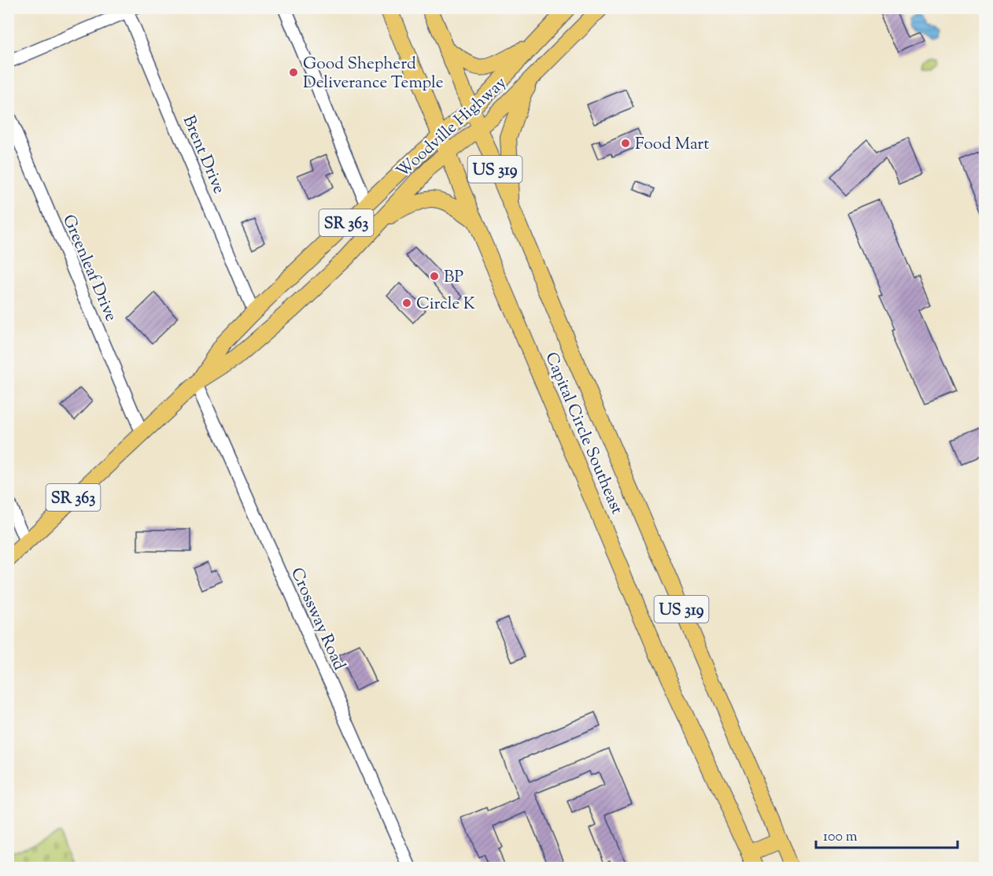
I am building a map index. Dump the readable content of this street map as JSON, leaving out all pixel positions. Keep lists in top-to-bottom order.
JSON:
{
  "streets": {
    "main road": [
      "Woodville Highway",
      "US 319",
      "SR 363",
      "Capital Circle Southeast"
    ],
    "street": ["Brent Drive", "Greenleaf Drive", "Crossway Road"]
  },
  "crossings": [
    ["Woodville Highway", "Brent Drive"],
    ["Woodville Highway", "Greenleaf Drive"],
    ["Woodville Highway", "Capital Circle Southeast"],
    ["Woodville Highway", "Crossway Road"]
  ],
  "places": [
    "Good Shepherd Deliverance Temple",
    "Food Mart",
    "BP",
    "Circle K"
  ],
  "scale_bar": "100 m"
}
